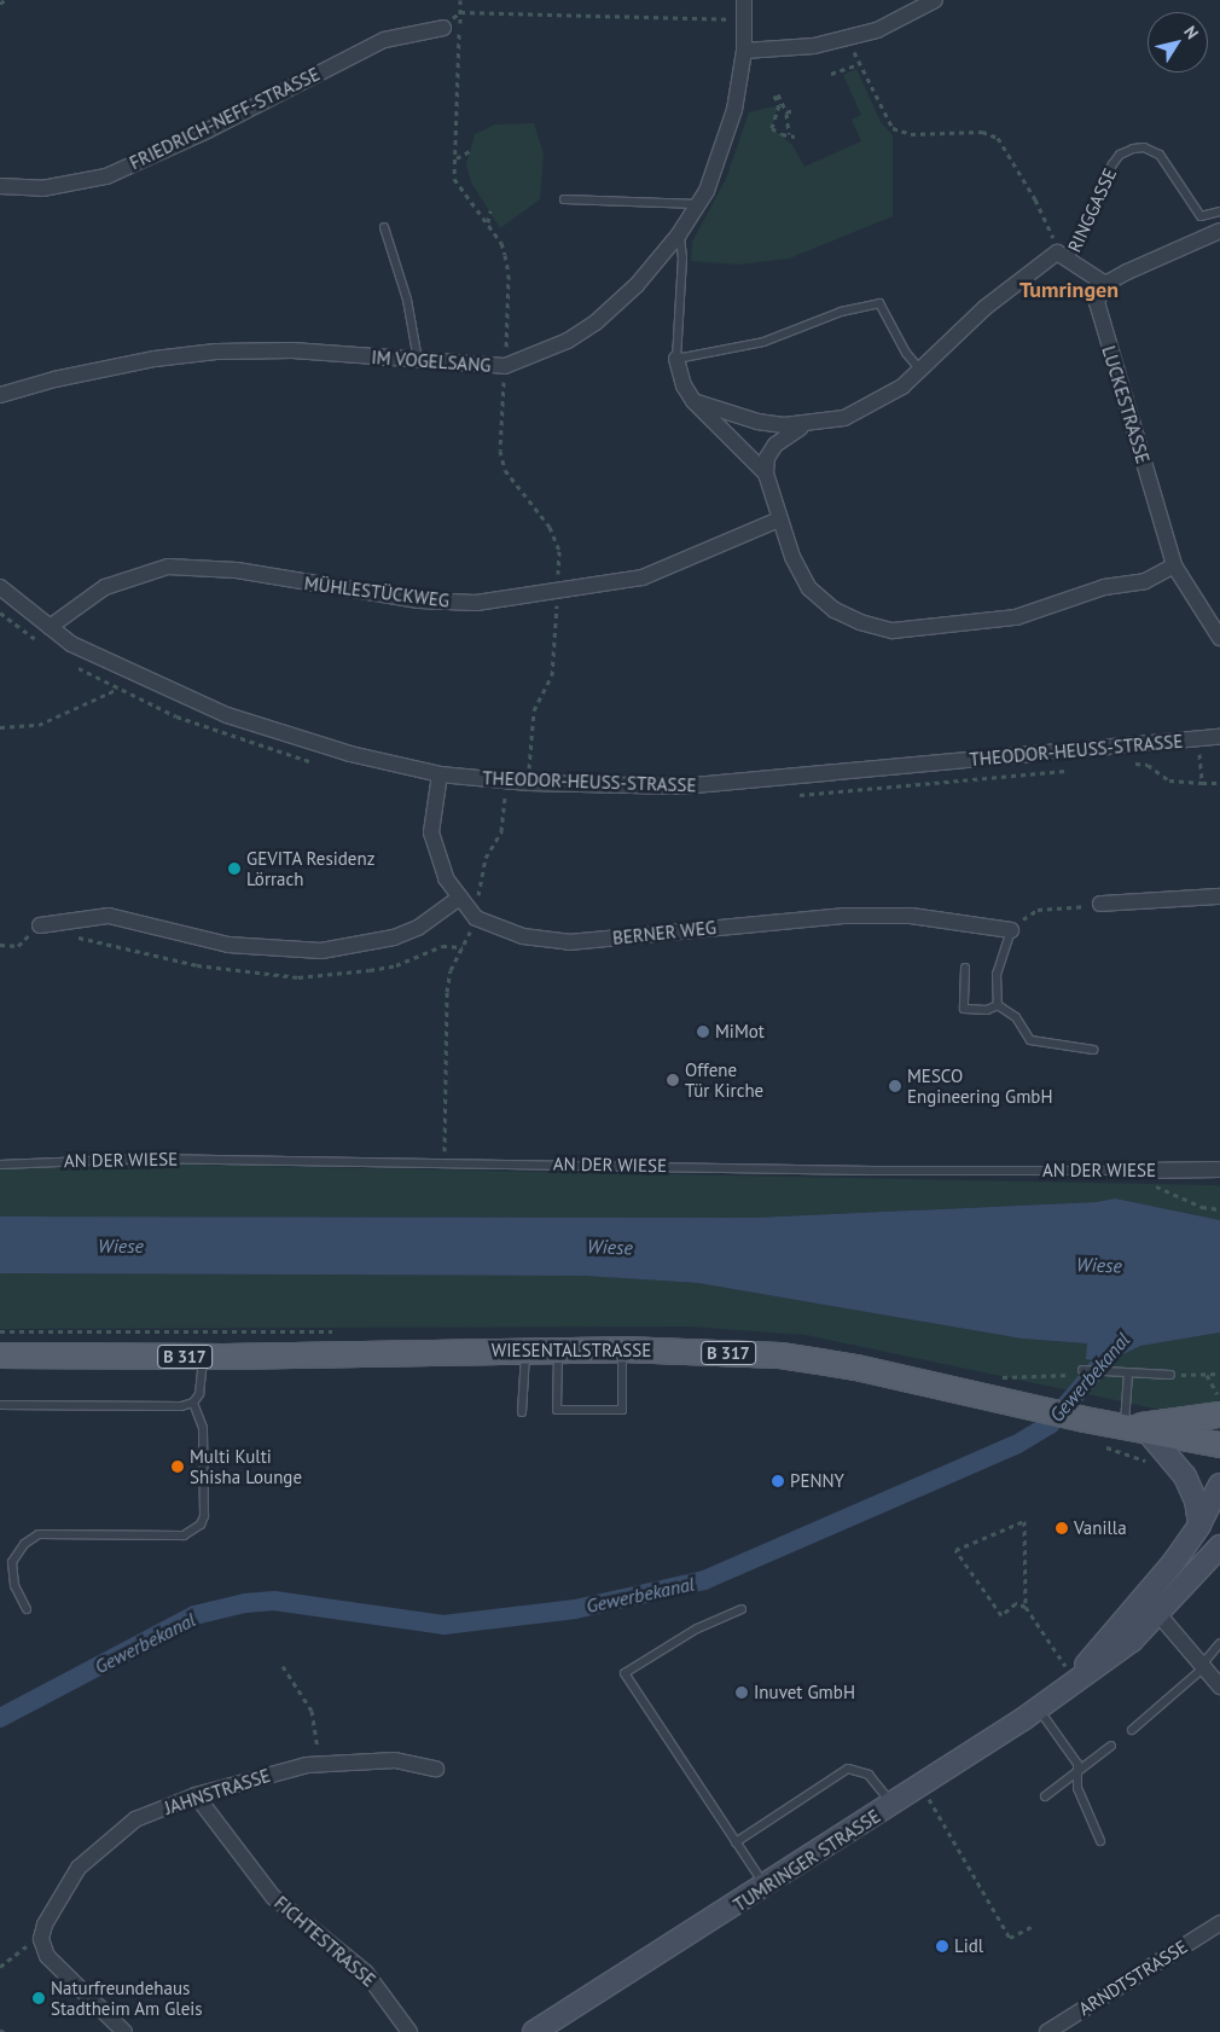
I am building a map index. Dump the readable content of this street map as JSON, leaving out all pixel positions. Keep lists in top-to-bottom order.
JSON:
{
  "streets": {
    "main road": ["WIESENTALSTRASSE", "B 317", "TUMRINGER STRASSE"],
    "street": [
      "FRIEDRICH-NEFF-STRASSE",
      "IM VOGELSANG",
      "LUCKESTRASSE",
      "MÜHLESTÜCKWEG",
      "THEODOR-HEUSS-STRASSE",
      "BERNER WEG",
      "AN DER WIESE",
      "JAHNSTRASSE",
      "FICHTESTRASSE",
      "ARNDTSTRASSE"
    ],
    "lane": ["RINGGASSE"]
  },
  "crossings": [
    ["MÜHLESTÜCKWEG", "THEODOR-HEUSS-STRASSE"],
    ["THEODOR-HEUSS-STRASSE", "BERNER WEG"],
    ["WIESENTALSTRASSE", "B 317"],
    ["JAHNSTRASSE", "FICHTESTRASSE"]
  ],
  "districts": ["Tumringen"],
  "water": ["Wiese", "Gewerbekanal"],
  "places": [
    "GEVITA Residenz Lörrach",
    "MiMot",
    "Offene Tür Kirche",
    "MESCO Engineering GmbH",
    "Multi Kulti Shisha Lounge",
    "PENNY",
    "Vanilla",
    "Inuvet GmbH",
    "Lidl",
    "Naturfreundehaus Stadtheim Am Gleis"
  ],
  "north": "top right"
}
